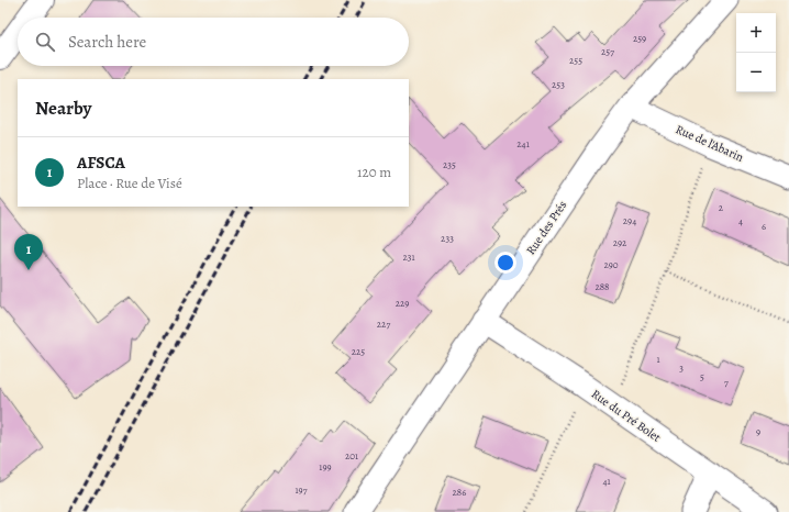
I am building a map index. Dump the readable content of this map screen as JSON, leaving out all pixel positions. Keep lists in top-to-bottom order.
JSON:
{
  "streets": {
    "street": ["Rue de l'Abarin", "Rue des Prés", "Rue du Pré Bolet"]
  },
  "crossings": [
    ["Rue de l'Abarin", "Rue des Prés"],
    ["Rue des Prés", "Rue du Pré Bolet"]
  ],
  "house_numbers": [
    "259",
    "257",
    "255",
    "253",
    "241",
    "235",
    "2",
    "294",
    "4",
    "6",
    "233",
    "292",
    "231",
    "290",
    "288",
    "229",
    "227",
    "225",
    "1",
    "3",
    "5",
    "7",
    "9",
    "201",
    "199",
    "41",
    "197",
    "286"
  ],
  "page": {
    "map_buttons": ["+", "−"],
    "search": "Search here",
    "heading": "Nearby",
    "list": [
      {
        "mark": "1",
        "name": "AFSCA",
        "note": "Place · Rue de Visé",
        "value": "120 m"
      }
    ],
    "pins": "1"
  }
}
